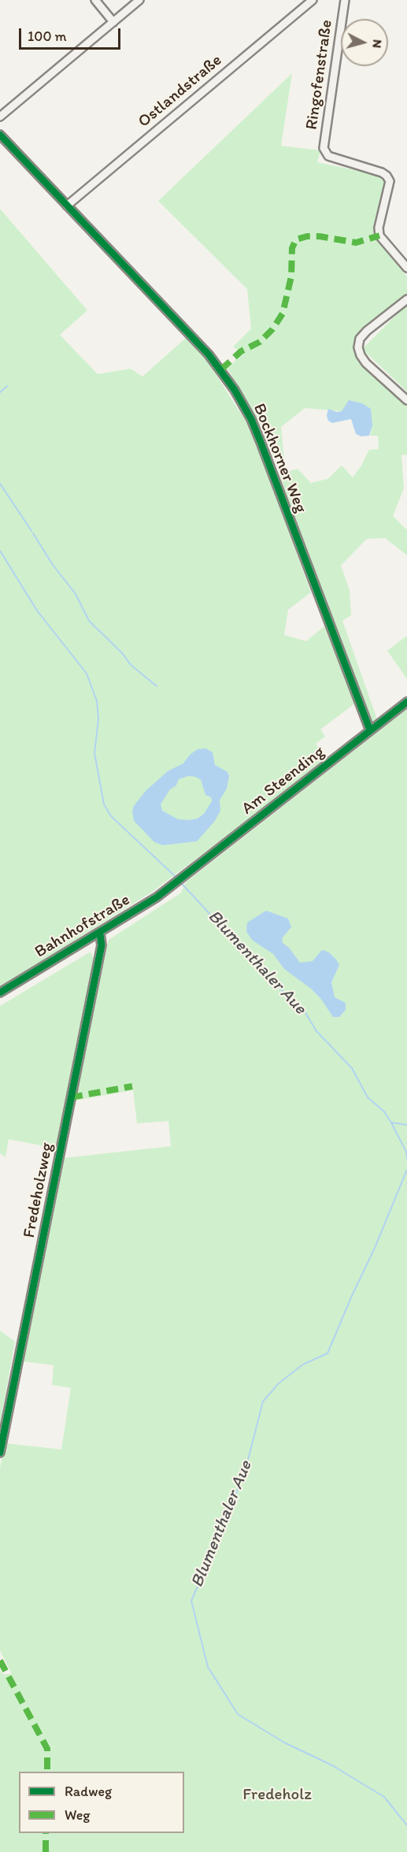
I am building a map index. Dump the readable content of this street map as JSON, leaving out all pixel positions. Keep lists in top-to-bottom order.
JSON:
{
  "streets": {
    "street": [
      "Ringofenstraße",
      "Ostlandstraße",
      "Bockhorner Weg",
      "Am Steending",
      "Bahnhofstraße",
      "Fredeholzweg"
    ]
  },
  "crossings": [
    ["Ostlandstraße", "Bockhorner Weg"],
    ["Bockhorner Weg", "Am Steending"],
    ["Am Steending", "Bahnhofstraße"],
    ["Bahnhofstraße", "Fredeholzweg"]
  ],
  "water": ["Blumenthaler Aue"],
  "parks": ["Fredeholz"],
  "legend": ["Radweg", "Weg"],
  "scale_bar": "100 m",
  "north": "right"
}
